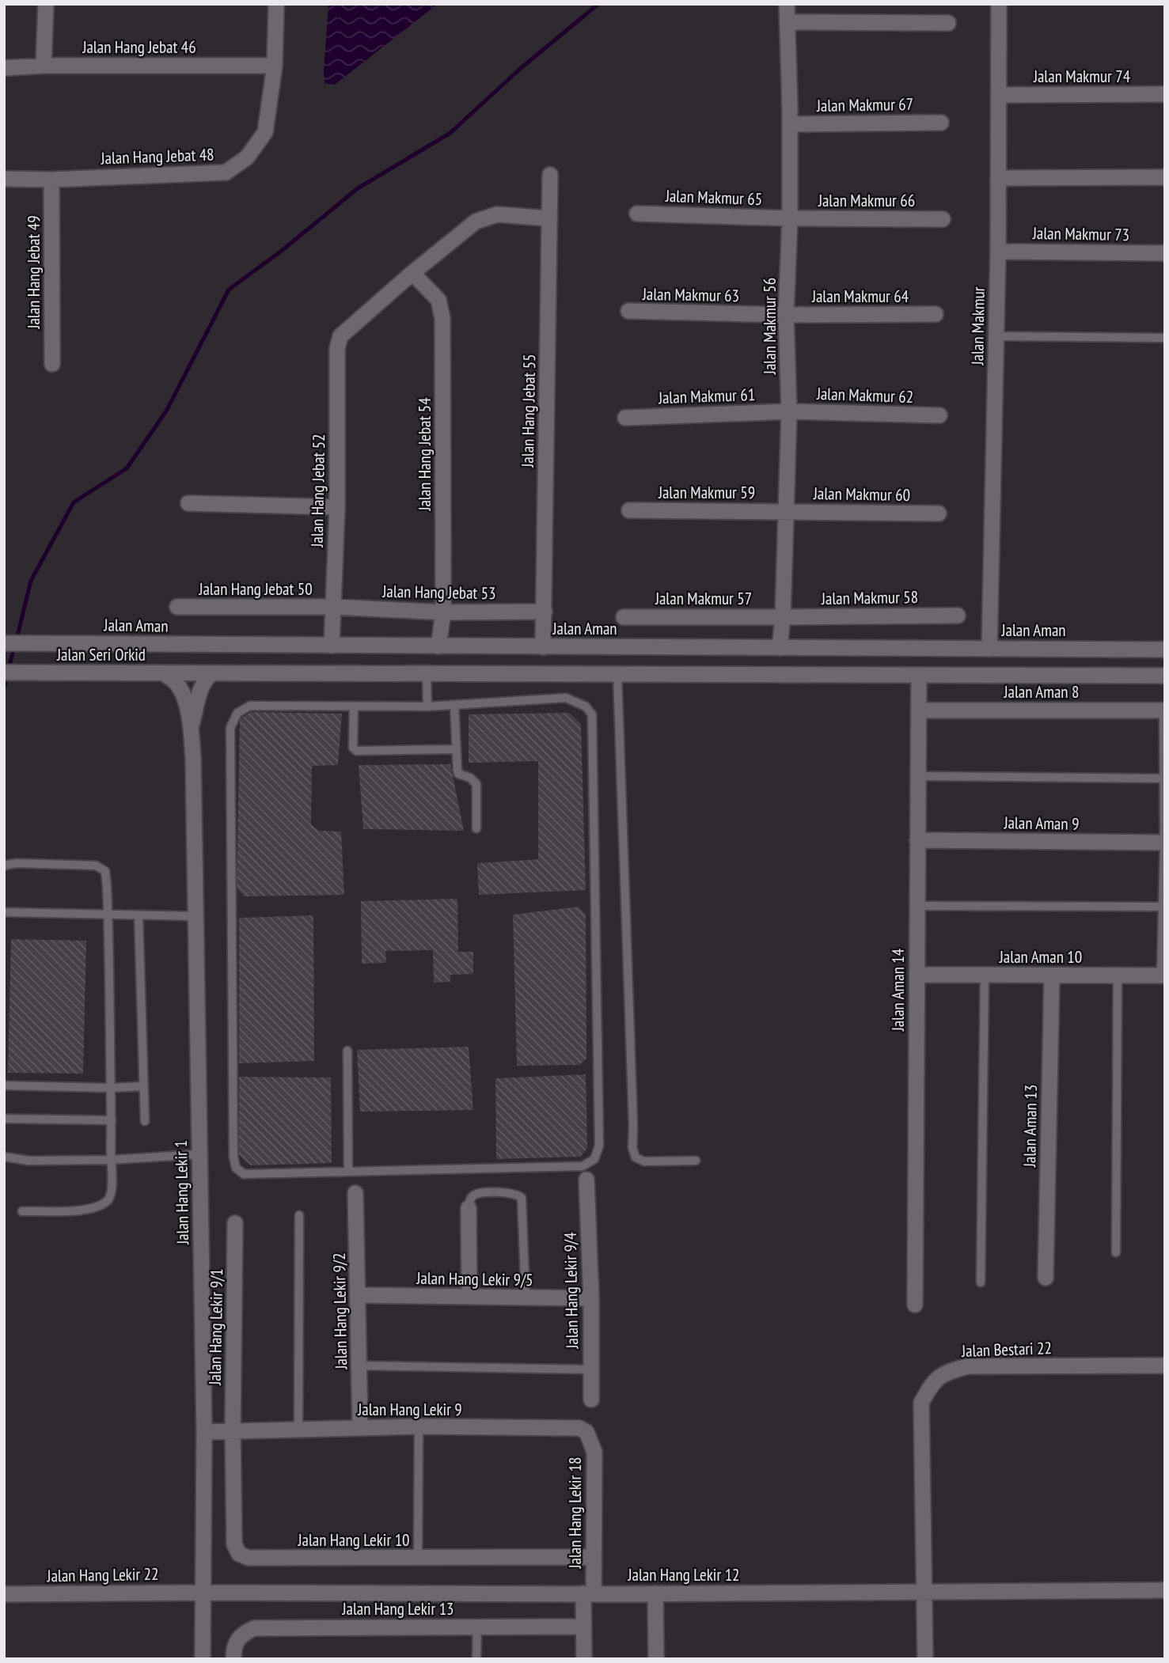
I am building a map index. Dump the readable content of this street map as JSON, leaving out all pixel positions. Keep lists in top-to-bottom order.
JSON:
{
  "streets": {
    "street": [
      "Jalan Hang Jebat 46",
      "Jalan Makmur 74",
      "Jalan Makmur 67",
      "Jalan Hang Jebat 48",
      "Jalan Makmur 65",
      "Jalan Makmur 66",
      "Jalan Makmur 73",
      "Jalan Hang Jebat 49",
      "Jalan Makmur 63",
      "Jalan Makmur 64",
      "Jalan Makmur 56",
      "Jalan Makmur",
      "Jalan Makmur 62",
      "Jalan Makmur 61",
      "Jalan Hang Jebat 55",
      "Jalan Hang Jebat 54",
      "Jalan Hang Jebat 52",
      "Jalan Makmur 59",
      "Jalan Makmur 60",
      "Jalan Hang Jebat 50",
      "Jalan Hang Jebat 53",
      "Jalan Makmur 58",
      "Jalan Makmur 57",
      "Jalan Aman",
      "Jalan Seri Orkid",
      "Jalan Aman 8",
      "Jalan Aman 9",
      "Jalan Aman 10",
      "Jalan Aman 14",
      "Jalan Aman 13",
      "Jalan Hang Lekir 1",
      "Jalan Hang Lekir 9/5",
      "Jalan Hang Lekir 9/4",
      "Jalan Hang Lekir 9/2",
      "Jalan Hang Lekir 9/1",
      "Jalan Bestari 22",
      "Jalan Hang Lekir 9",
      "Jalan Hang Lekir 18",
      "Jalan Hang Lekir 10",
      "Jalan Hang Lekir 22",
      "Jalan Hang Lekir 12",
      "Jalan Hang Lekir 13"
    ]
  },
  "crossings": [
    ["Jalan Hang Jebat 46", "Jalan Hang Jebat 48"],
    ["Jalan Makmur 74", "Jalan Makmur"],
    ["Jalan Makmur 67", "Jalan Makmur 56"],
    ["Jalan Hang Jebat 48", "Jalan Hang Jebat 49"],
    ["Jalan Makmur 65", "Jalan Makmur 66"],
    ["Jalan Makmur 65", "Jalan Makmur 56"],
    ["Jalan Makmur 66", "Jalan Makmur 56"],
    ["Jalan Makmur 73", "Jalan Makmur"],
    ["Jalan Makmur 63", "Jalan Makmur 64"],
    ["Jalan Makmur 63", "Jalan Makmur 56"],
    ["Jalan Makmur 64", "Jalan Makmur 56"],
    ["Jalan Makmur 56", "Jalan Makmur 62"],
    ["Jalan Makmur 56", "Jalan Makmur 61"],
    ["Jalan Makmur 56", "Jalan Makmur 59"],
    ["Jalan Makmur 56", "Jalan Makmur 60"],
    ["Jalan Makmur 56", "Jalan Makmur 58"],
    ["Jalan Makmur 56", "Jalan Makmur 57"],
    ["Jalan Makmur 56", "Jalan Aman"],
    ["Jalan Makmur", "Jalan Aman"],
    ["Jalan Makmur 62", "Jalan Makmur 61"],
    ["Jalan Hang Jebat 55", "Jalan Hang Jebat 53"],
    ["Jalan Hang Jebat 55", "Jalan Aman"],
    ["Jalan Hang Jebat 54", "Jalan Hang Jebat 52"],
    ["Jalan Hang Jebat 54", "Jalan Hang Jebat 53"],
    ["Jalan Hang Jebat 54", "Jalan Aman"],
    ["Jalan Hang Jebat 52", "Jalan Hang Jebat 50"],
    ["Jalan Hang Jebat 52", "Jalan Hang Jebat 53"],
    ["Jalan Hang Jebat 52", "Jalan Aman"],
    ["Jalan Makmur 59", "Jalan Makmur 60"],
    ["Jalan Hang Jebat 50", "Jalan Hang Jebat 53"],
    ["Jalan Makmur 58", "Jalan Makmur 57"],
    ["Jalan Seri Orkid", "Jalan Hang Lekir 1"],
    ["Jalan Aman 8", "Jalan Aman 14"],
    ["Jalan Aman 9", "Jalan Aman 14"],
    ["Jalan Aman 10", "Jalan Aman 14"],
    ["Jalan Aman 10", "Jalan Aman 13"],
    ["Jalan Hang Lekir 1", "Jalan Hang Lekir 9"],
    ["Jalan Hang Lekir 1", "Jalan Hang Lekir 22"],
    ["Jalan Hang Lekir 1", "Jalan Hang Lekir 12"],
    ["Jalan Hang Lekir 9/5", "Jalan Hang Lekir 9/4"],
    ["Jalan Hang Lekir 9/5", "Jalan Hang Lekir 9/2"],
    ["Jalan Hang Lekir 9/2", "Jalan Hang Lekir 9"],
    ["Jalan Hang Lekir 9/1", "Jalan Hang Lekir 9"],
    ["Jalan Hang Lekir 9/1", "Jalan Hang Lekir 10"],
    ["Jalan Bestari 22", "Jalan Hang Lekir 12"],
    ["Jalan Hang Lekir 9", "Jalan Hang Lekir 18"],
    ["Jalan Hang Lekir 9", "Jalan Hang Lekir 10"],
    ["Jalan Hang Lekir 18", "Jalan Hang Lekir 10"],
    ["Jalan Hang Lekir 18", "Jalan Hang Lekir 12"],
    ["Jalan Hang Lekir 18", "Jalan Hang Lekir 13"],
    ["Jalan Hang Lekir 22", "Jalan Hang Lekir 12"]
  ]
}
